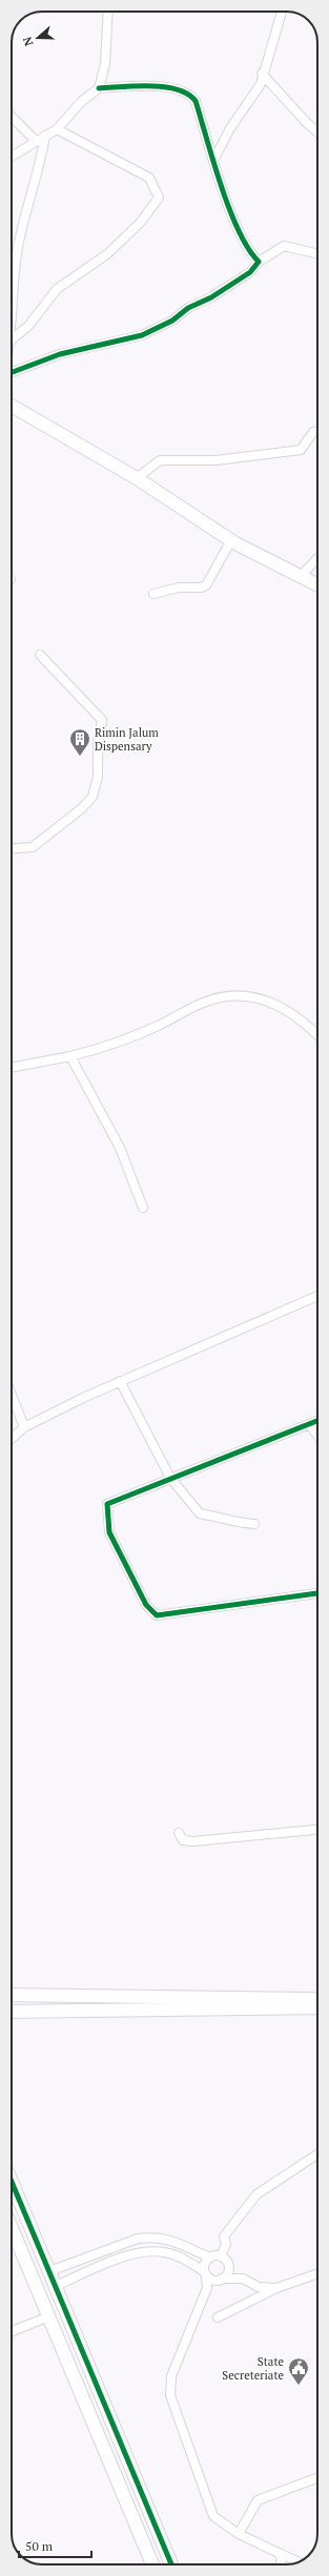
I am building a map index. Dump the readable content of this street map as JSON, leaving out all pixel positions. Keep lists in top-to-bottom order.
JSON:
{
  "places": {
    "building": ["Rimin Jalum Dispensary"],
    "public building": ["State Secreteriate"]
  },
  "scale_bar": "50 m",
  "north": "left"
}
